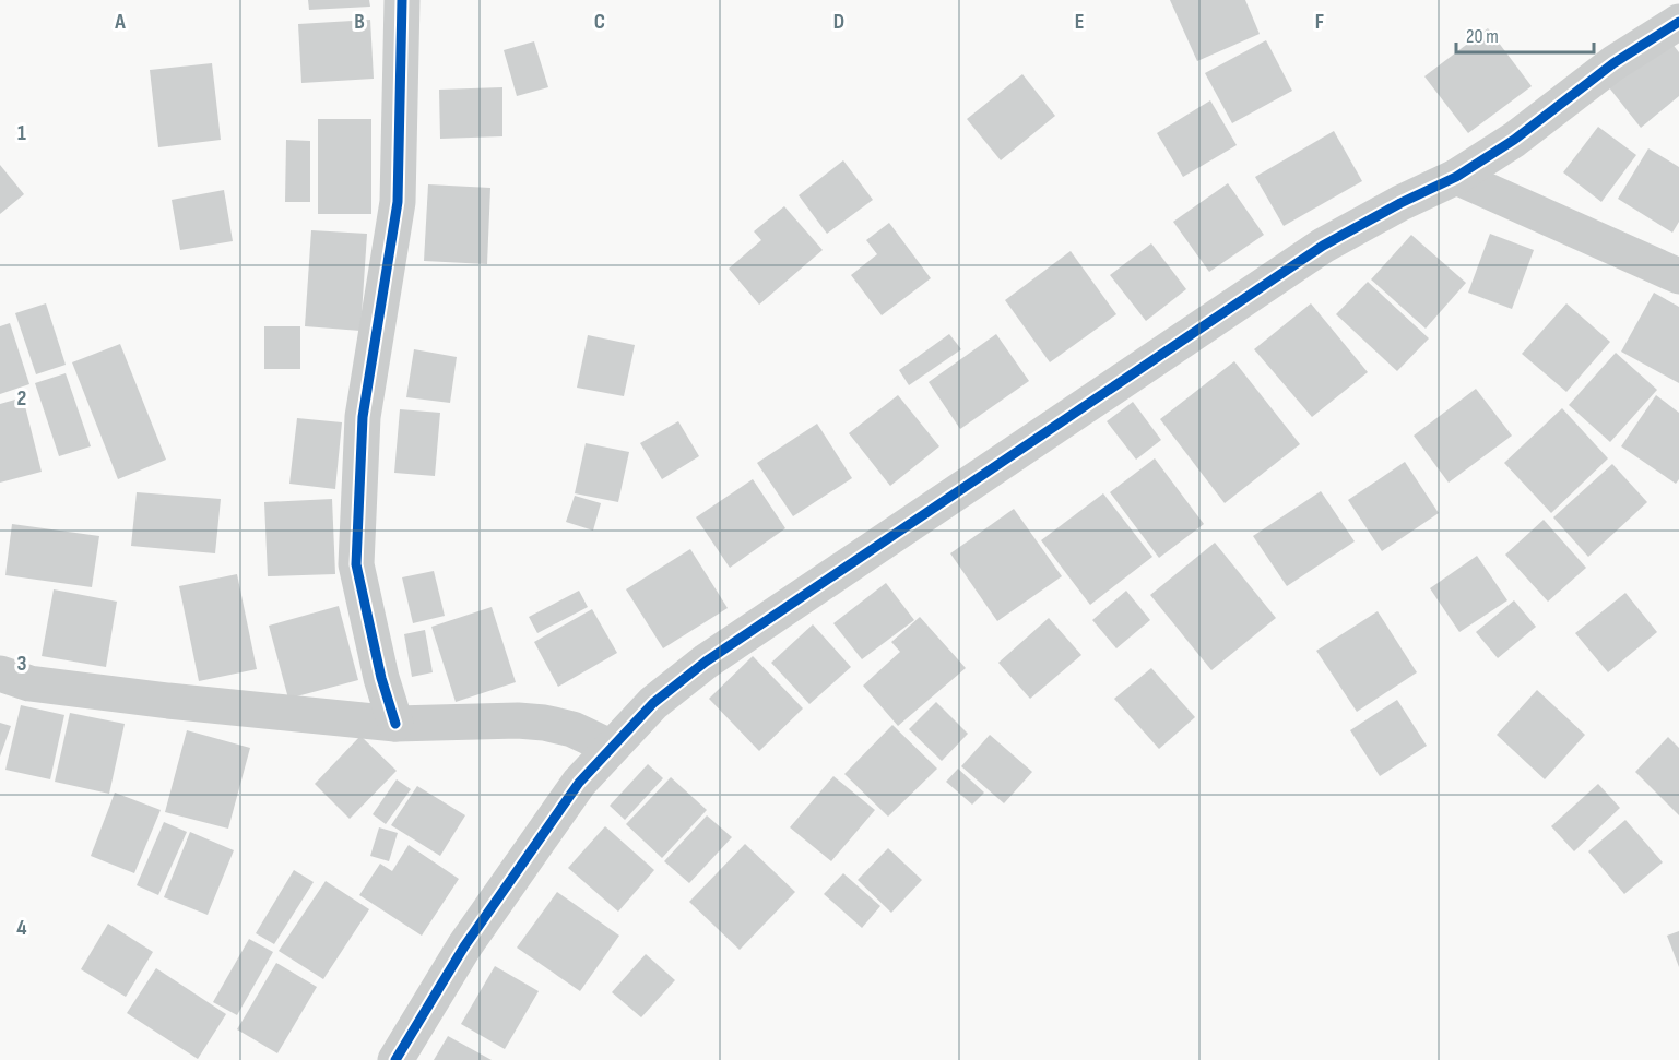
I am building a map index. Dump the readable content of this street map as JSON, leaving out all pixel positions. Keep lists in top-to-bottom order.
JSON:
{
  "scale_bar": "20 m",
  "grid": {
    "columns": [
      "A",
      "B",
      "C",
      "D",
      "E",
      "F"
    ],
    "rows": [
      "1",
      "2",
      "3",
      "4"
    ]
  }
}
